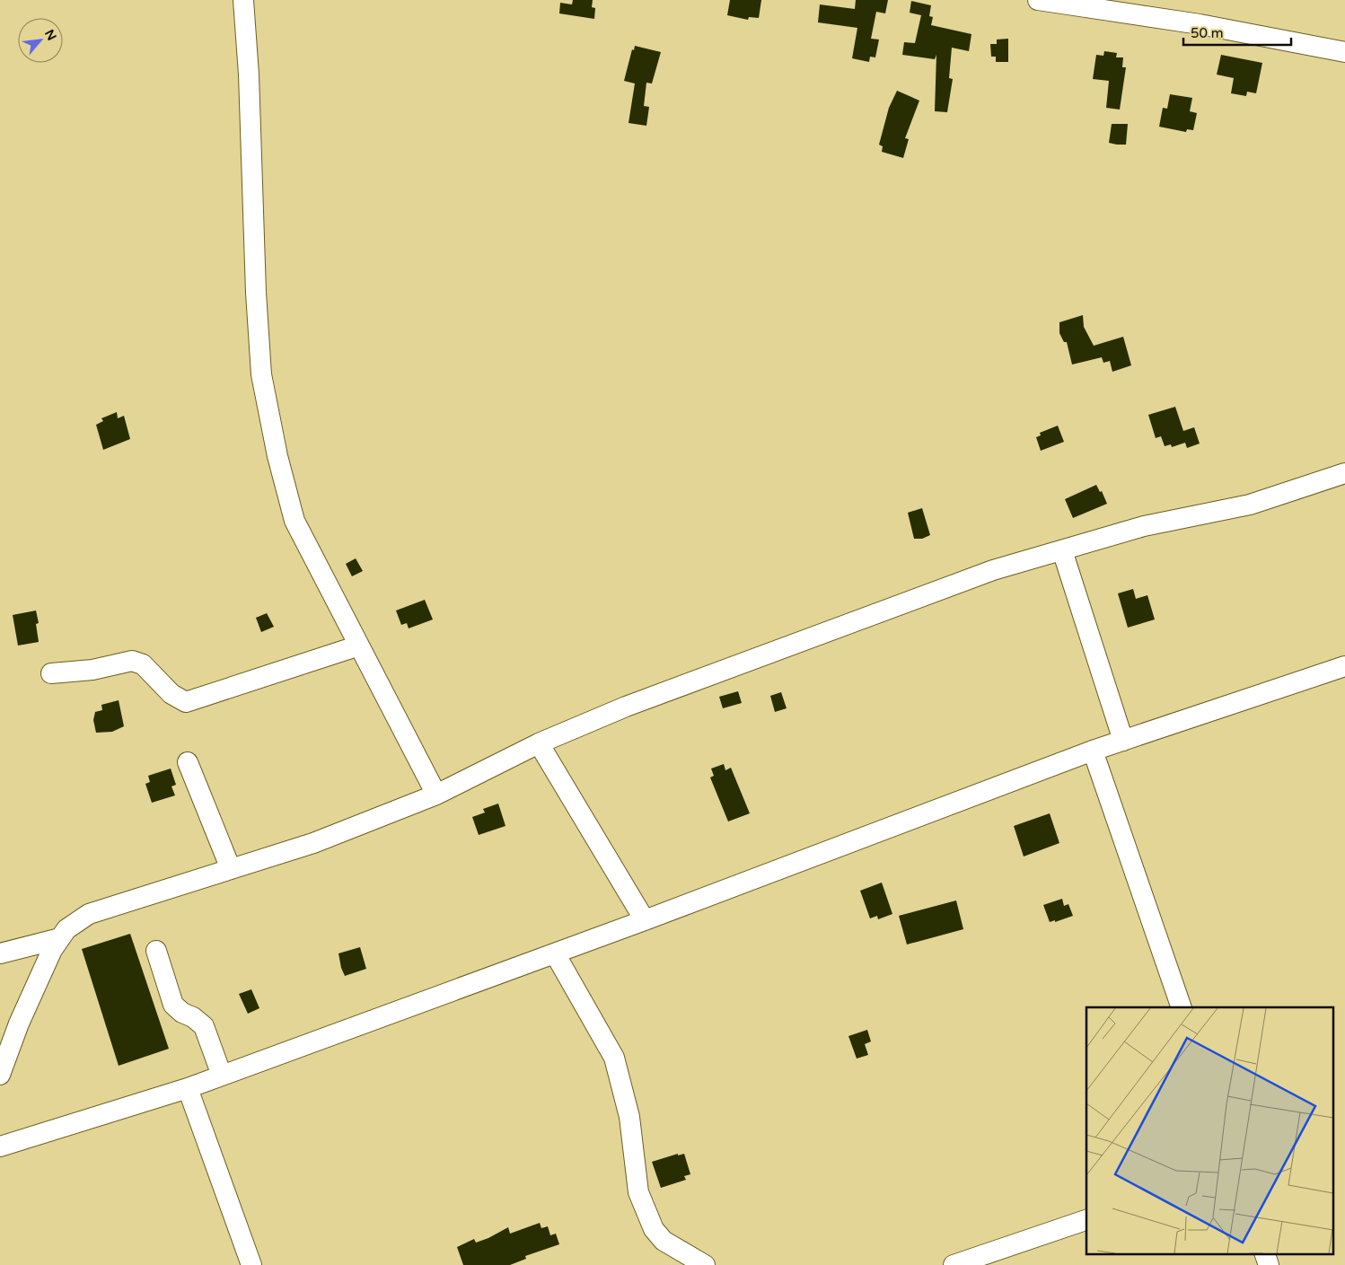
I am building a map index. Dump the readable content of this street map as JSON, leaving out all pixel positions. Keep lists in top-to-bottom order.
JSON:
{
  "scale_bar": "50 m",
  "north": "top right"
}
